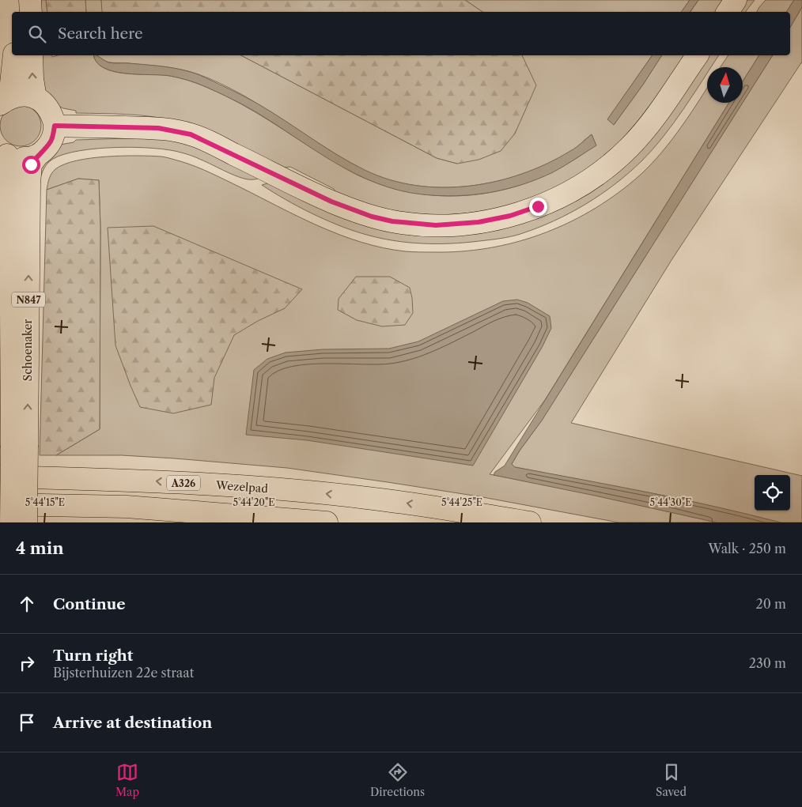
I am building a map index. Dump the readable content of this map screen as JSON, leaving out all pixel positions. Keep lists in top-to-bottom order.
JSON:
{
  "streets": {
    "main road": [
      "N847",
      "Schoenaker",
      "A326",
      "Wezelpad"
    ]
  },
  "crossings": [
    ["N847", "Schoenaker"]
  ],
  "north": "top",
  "page": {
    "search": "Search here",
    "heading": ["4 min", "Walk · 250 m"],
    "list": [
      ["Continue", "20 m"],
      ["Turn right", "Bijsterhuizen 22e straat", "230 m"],
      "Arrive at destination"
    ],
    "nav": ["Map", "Directions", "Saved"]
  },
  "coordinates": [
    "5°44'15\"E",
    "5°44'20\"E",
    "5°44'25\"E",
    "5°44'30\"E"
  ]
}
